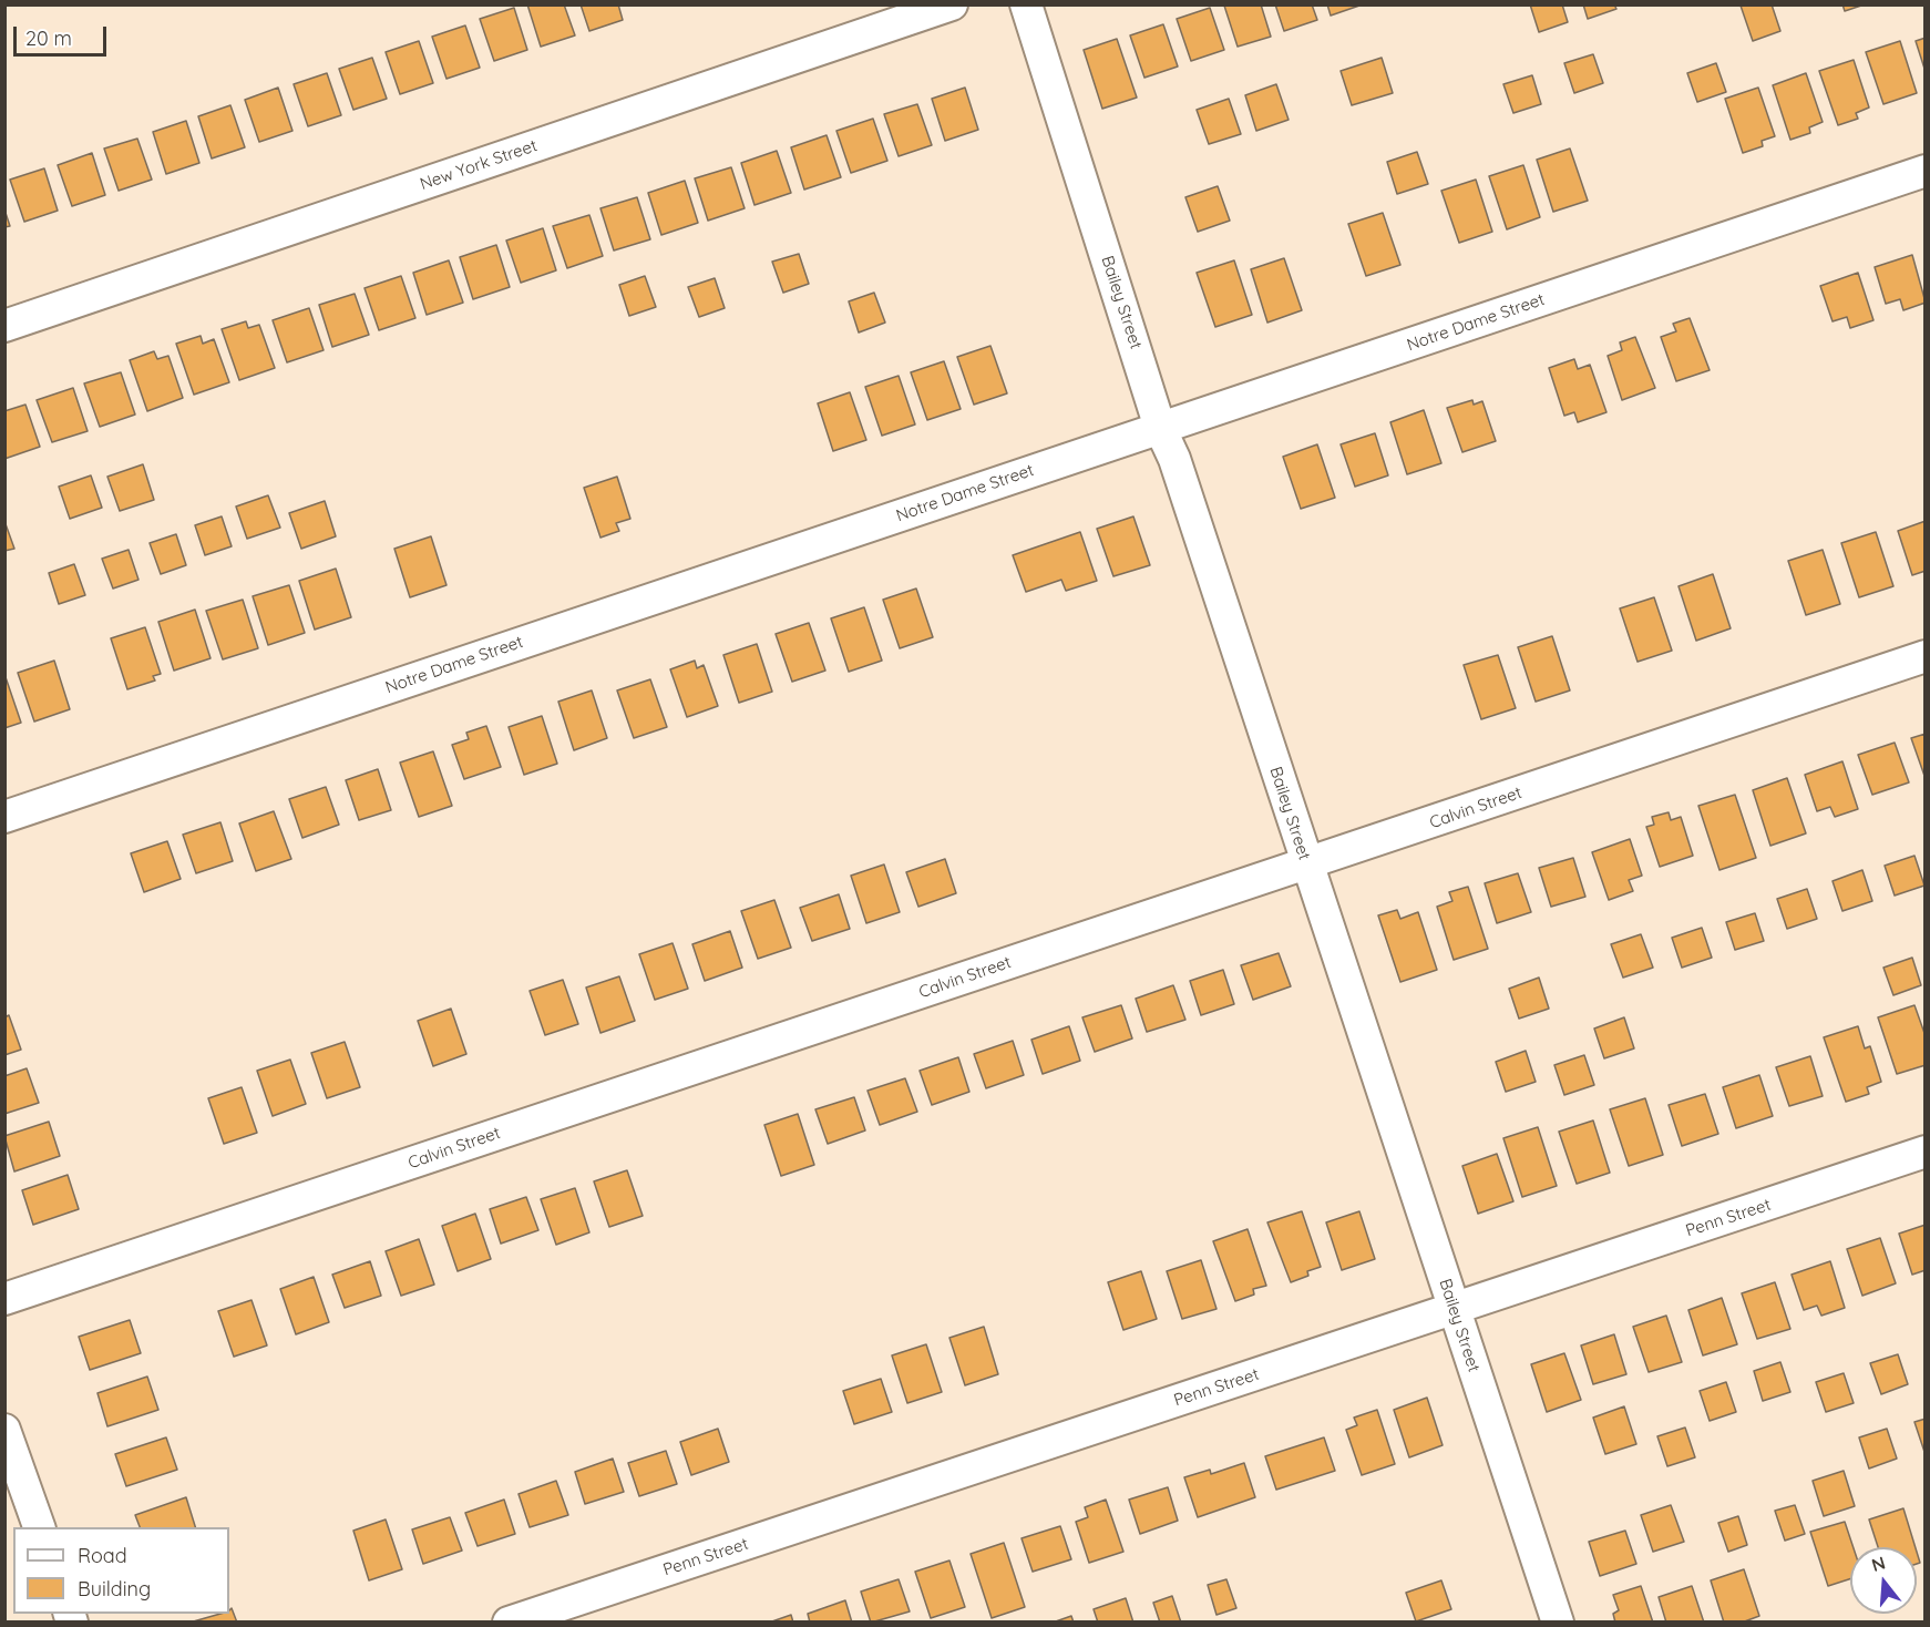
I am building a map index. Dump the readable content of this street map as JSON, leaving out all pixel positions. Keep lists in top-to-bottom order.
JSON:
{
  "streets": {
    "street": [
      "New York Street",
      "Bailey Street",
      "Notre Dame Street",
      "Calvin Street",
      "Penn Street"
    ]
  },
  "crossings": [
    ["Bailey Street", "Notre Dame Street"],
    ["Bailey Street", "Calvin Street"],
    ["Bailey Street", "Penn Street"]
  ],
  "legend": ["Road", "Building"],
  "scale_bar": "20 m",
  "north": "top"
}
